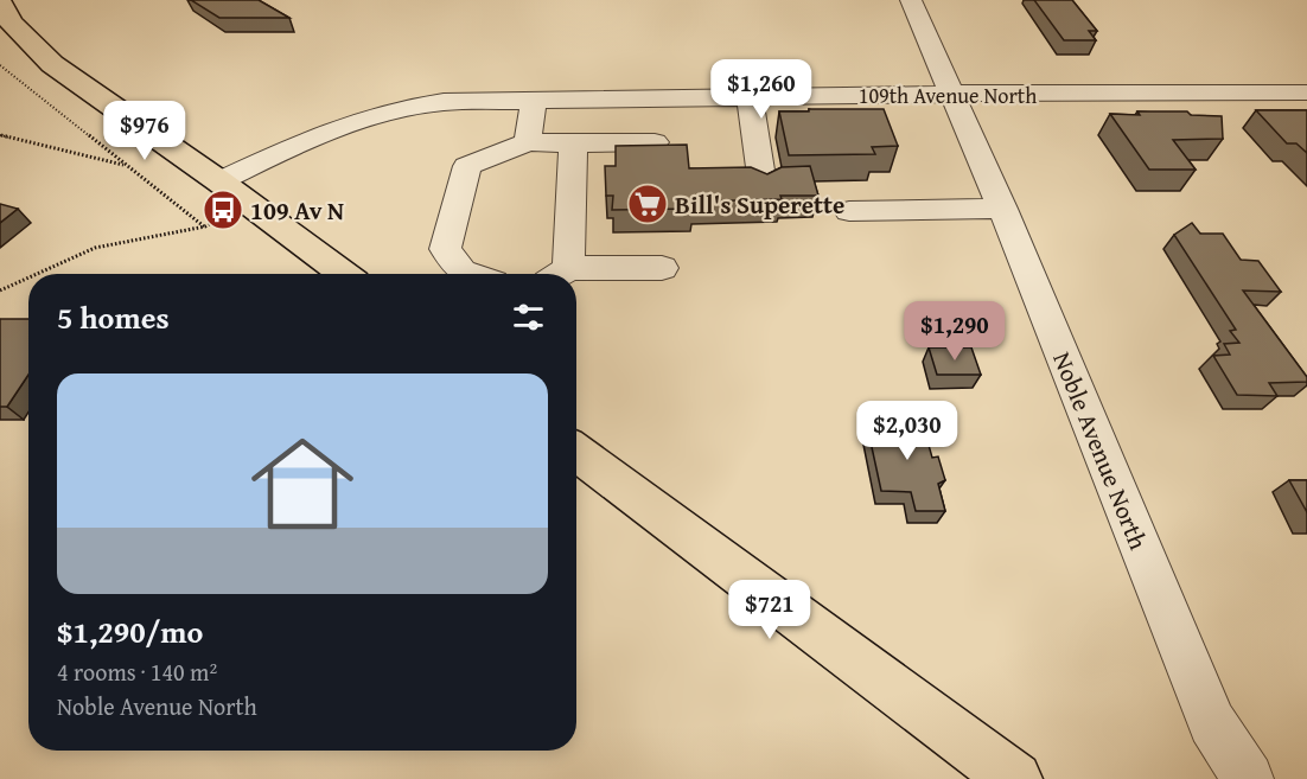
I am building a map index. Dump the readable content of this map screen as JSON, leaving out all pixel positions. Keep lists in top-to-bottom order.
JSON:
{
  "streets": {
    "street": ["109th Avenue North", "Noble Avenue North"]
  },
  "crossings": [
    ["109th Avenue North", "Noble Avenue North"]
  ],
  "places": {
    "supermarket": ["Bill's Superette"],
    "bus stop": ["109 Av N"]
  },
  "page": {
    "price": [
      "$1,260",
      "$976",
      "$1,290",
      "$2,030",
      "$721"
    ],
    "heading": "5 homes",
    "list": [
      {
        "name": "$1,290/mo",
        "note": "4 rooms · 140 m² · Noble Avenue North"
      }
    ]
  }
}
